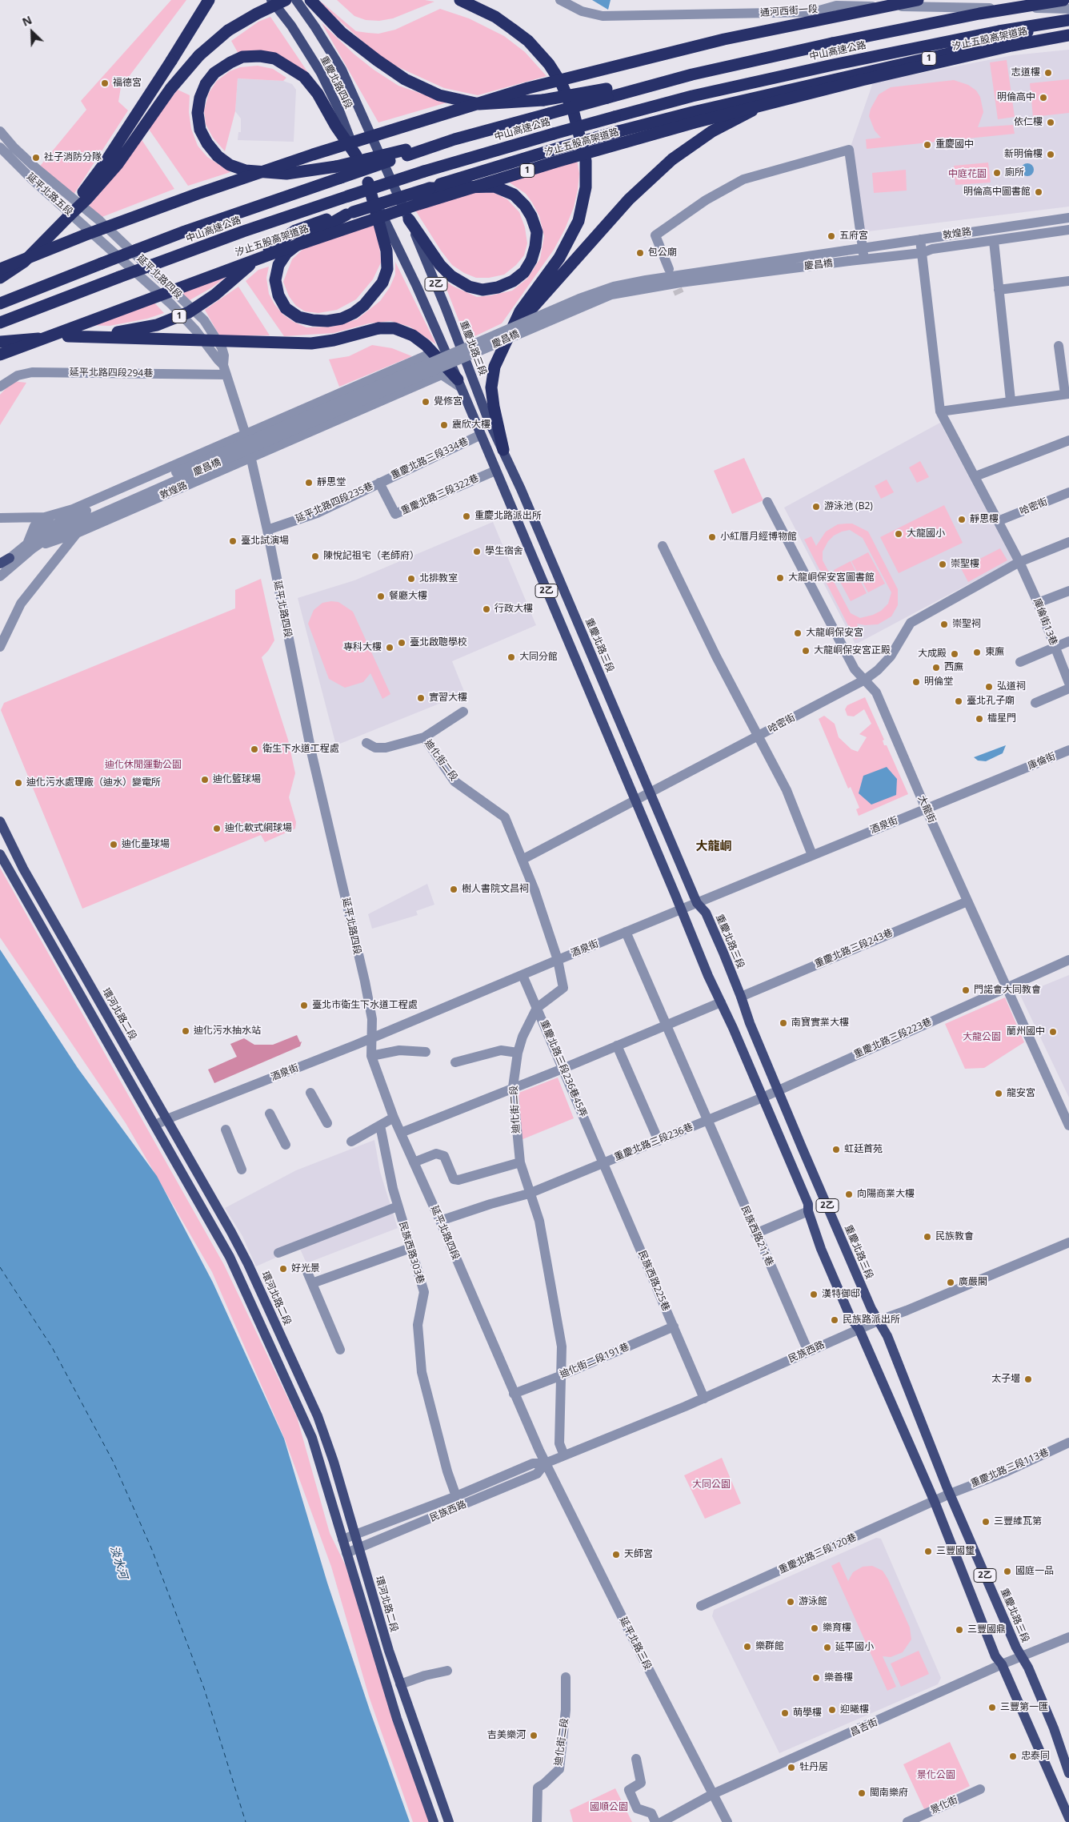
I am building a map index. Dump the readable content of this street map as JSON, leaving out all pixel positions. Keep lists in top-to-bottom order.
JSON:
{
  "streets": {
    "highway": ["汐止五股高架道路", "中山高速公路", "1"],
    "main road": [
      "重慶北路四段",
      "2乙",
      "重慶北路三段",
      "環河北路二段"
    ],
    "street": [
      "通河西街一段",
      "延平北路五段",
      "敦煌路",
      "慶昌橋",
      "延平北路四段",
      "延平北路四段294巷",
      "重慶北路三段334巷",
      "重慶北路三段322巷",
      "延平北路四段235巷",
      "哈密街",
      "庫倫街13巷",
      "迪化街二段",
      "庫倫街",
      "大龍街",
      "酒泉街",
      "重慶北路三段243巷",
      "重慶北路三段223巷",
      "重慶北路三段236巷45弄",
      "重慶北路三段236巷",
      "民族西路211巷",
      "民族西路303巷",
      "民族西路225巷",
      "民族西路",
      "迪化街二段191巷",
      "重慶北路三段113巷",
      "重慶北路三段120巷",
      "延平北路三段",
      "昌吉街",
      "景化街"
    ]
  },
  "crossings": [
    ["中山高速公路", "1"],
    ["1", "重慶北路三段"],
    ["重慶北路四段", "2乙"],
    ["重慶北路四段", "重慶北路三段"],
    ["延平北路五段", "延平北路四段"],
    ["敦煌路", "慶昌橋"],
    ["敦煌路", "延平北路四段"],
    ["敦煌路", "2乙"],
    ["延平北路四段", "延平北路四段294巷"],
    ["延平北路四段", "延平北路四段235巷"],
    ["延平北路四段", "酒泉街"],
    ["延平北路四段", "重慶北路三段236巷"],
    ["延平北路四段", "民族西路"],
    ["延平北路四段", "迪化街二段191巷"],
    ["延平北路四段", "延平北路三段"],
    ["2乙", "重慶北路三段334巷"],
    ["2乙", "重慶北路三段322巷"],
    ["2乙", "哈密街"],
    ["2乙", "酒泉街"],
    ["2乙", "重慶北路三段236巷"],
    ["2乙", "民族西路"],
    ["2乙", "重慶北路三段113巷"],
    ["2乙", "重慶北路三段120巷"],
    ["2乙", "昌吉街"],
    ["重慶北路三段", "哈密街"],
    ["重慶北路三段", "酒泉街"],
    ["重慶北路三段", "重慶北路三段243巷"],
    ["重慶北路三段", "重慶北路三段223巷"],
    ["重慶北路三段", "重慶北路三段236巷"],
    ["重慶北路三段", "民族西路"],
    ["重慶北路三段", "重慶北路三段113巷"],
    ["重慶北路三段", "昌吉街"],
    ["重慶北路三段334巷", "重慶北路三段322巷"],
    ["重慶北路三段334巷", "延平北路四段235巷"],
    ["重慶北路三段322巷", "延平北路四段235巷"],
    ["哈密街", "庫倫街13巷"],
    ["哈密街", "迪化街二段"],
    ["哈密街", "大龍街"],
    ["迪化街二段", "酒泉街"],
    ["迪化街二段", "重慶北路三段236巷45弄"],
    ["迪化街二段", "重慶北路三段236巷"],
    ["迪化街二段", "民族西路"],
    ["迪化街二段", "迪化街二段191巷"],
    ["庫倫街", "酒泉街"],
    ["大龍街", "酒泉街"],
    ["大龍街", "重慶北路三段243巷"],
    ["大龍街", "重慶北路三段223巷"],
    ["酒泉街", "環河北路二段"],
    ["酒泉街", "重慶北路三段236巷45弄"],
    ["酒泉街", "民族西路211巷"],
    ["環河北路二段", "民族西路"],
    ["重慶北路三段223巷", "重慶北路三段236巷"],
    ["重慶北路三段236巷45弄", "重慶北路三段236巷"],
    ["重慶北路三段236巷45弄", "民族西路225巷"],
    ["重慶北路三段236巷", "民族西路211巷"],
    ["重慶北路三段236巷", "民族西路225巷"],
    ["民族西路211巷", "民族西路"],
    ["民族西路303巷", "民族西路"],
    ["民族西路225巷", "民族西路"],
    ["民族西路225巷", "迪化街二段191巷"],
    ["民族西路", "延平北路三段"],
    ["重慶北路三段113巷", "重慶北路三段120巷"],
    ["延平北路三段", "昌吉街"]
  ],
  "districts": ["大龍峒"],
  "water": ["淡水河"],
  "parks": [
    "中庭花園",
    "迪化休閒運動公園",
    "大龍公園",
    "大同公園",
    "景化公園",
    "國順公園"
  ],
  "places": [
    "志道樓",
    "福德宮",
    "明倫高中",
    "依仁樓",
    "重慶國中",
    "新明倫樓",
    "社子消防分隊",
    "廁所",
    "明倫高中圖書館",
    "五府宮",
    "包公廟",
    "覺修宮",
    "震欣大樓",
    "靜思堂",
    "游泳池 (B2)",
    "重慶北路派出所",
    "靜思樓",
    "大龍國小",
    "小紅厝月經博物館",
    "臺北試演場",
    "學生宿舍",
    "陳悅記祖宅（老師府）",
    "崇聖樓",
    "大龍峒保安宮圖書館",
    "北排教室",
    "餐廳大樓",
    "行政大樓",
    "崇聖祠",
    "大龍峒保安宮",
    "臺北啟聰學校",
    "專科大樓",
    "大龍峒保安宮正殿",
    "東廡",
    "大成殿",
    "大同分館",
    "西廡",
    "明倫堂",
    "弘道祠",
    "實習大樓",
    "臺北孔子廟",
    "櫺星門",
    "衛生下水道工程處",
    "迪化籃球場",
    "迪化污水處理廠（迪水）變電所",
    "迪化軟式網球場",
    "迪化壘球場",
    "樹人書院文昌祠",
    "門諾會大同教會",
    "臺北市衛生下水道工程處",
    "南寶實業大樓",
    "迪化污水抽水站",
    "蘭州國中",
    "龍安宮",
    "虹廷首苑",
    "向陽商業大樓",
    "民族教會",
    "好光景",
    "廣嚴閣",
    "漢特御邸",
    "民族路派出所",
    "太子壜",
    "三豐維瓦第",
    "三豐國璽",
    "天師宮",
    "國庭一品",
    "游泳館",
    "樂育樓",
    "三豐國鼎",
    "樂群館",
    "延平國小",
    "樂善樓",
    "三豐第一匯",
    "迎曦樓",
    "萌學樓",
    "吉美樂河",
    "忠泰同",
    "牡丹居",
    "閩南樂府"
  ],
  "north": "top left"
}
